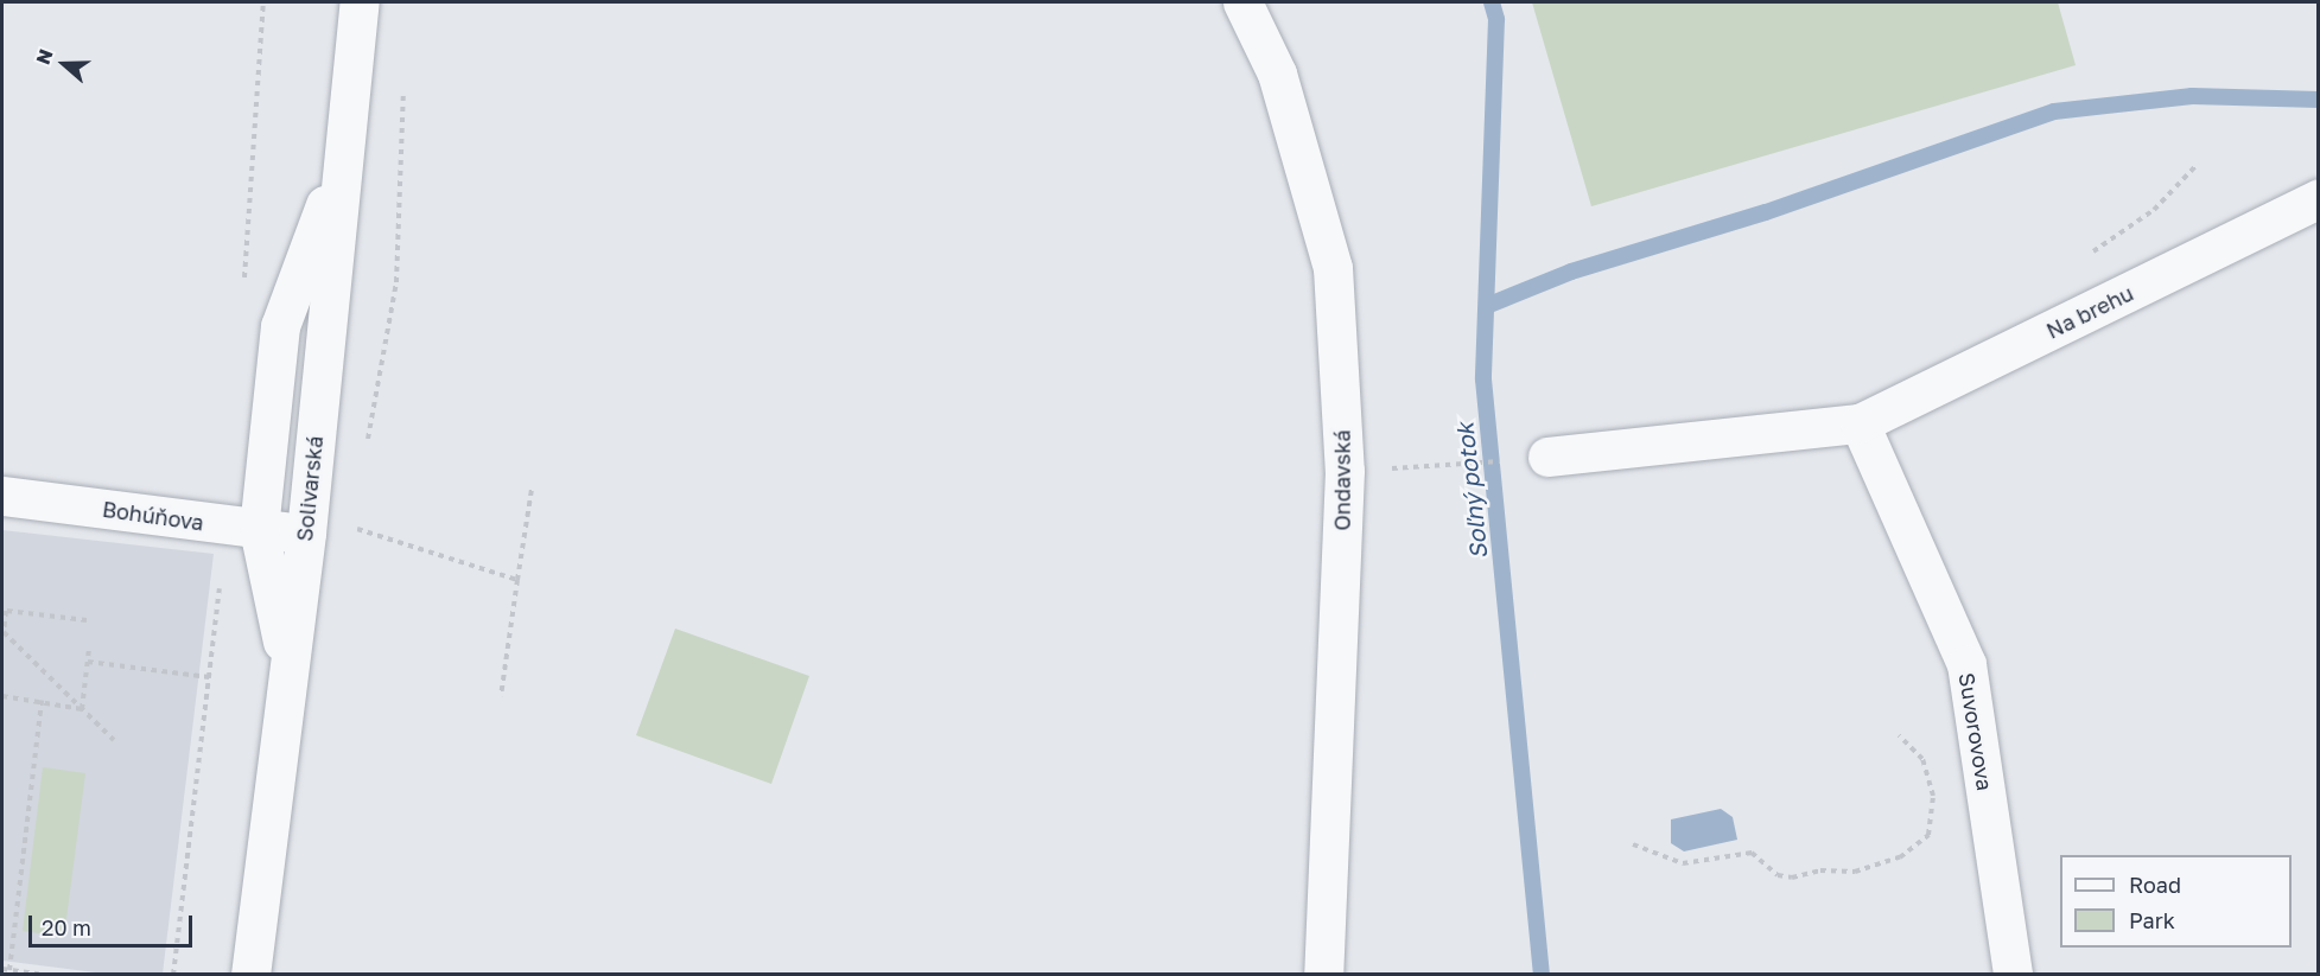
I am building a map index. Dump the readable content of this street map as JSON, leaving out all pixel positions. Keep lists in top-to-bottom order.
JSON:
{
  "streets": {
    "street": [
      "Na brehu",
      "Ondavská",
      "Solivarská",
      "Bohúňova",
      "Suvorovova"
    ]
  },
  "crossings": [
    ["Na brehu", "Suvorovova"],
    ["Solivarská", "Bohúňova"]
  ],
  "water": ["Soľný potok"],
  "legend": ["Road", "Park"],
  "scale_bar": "20 m",
  "north": "left"
}
